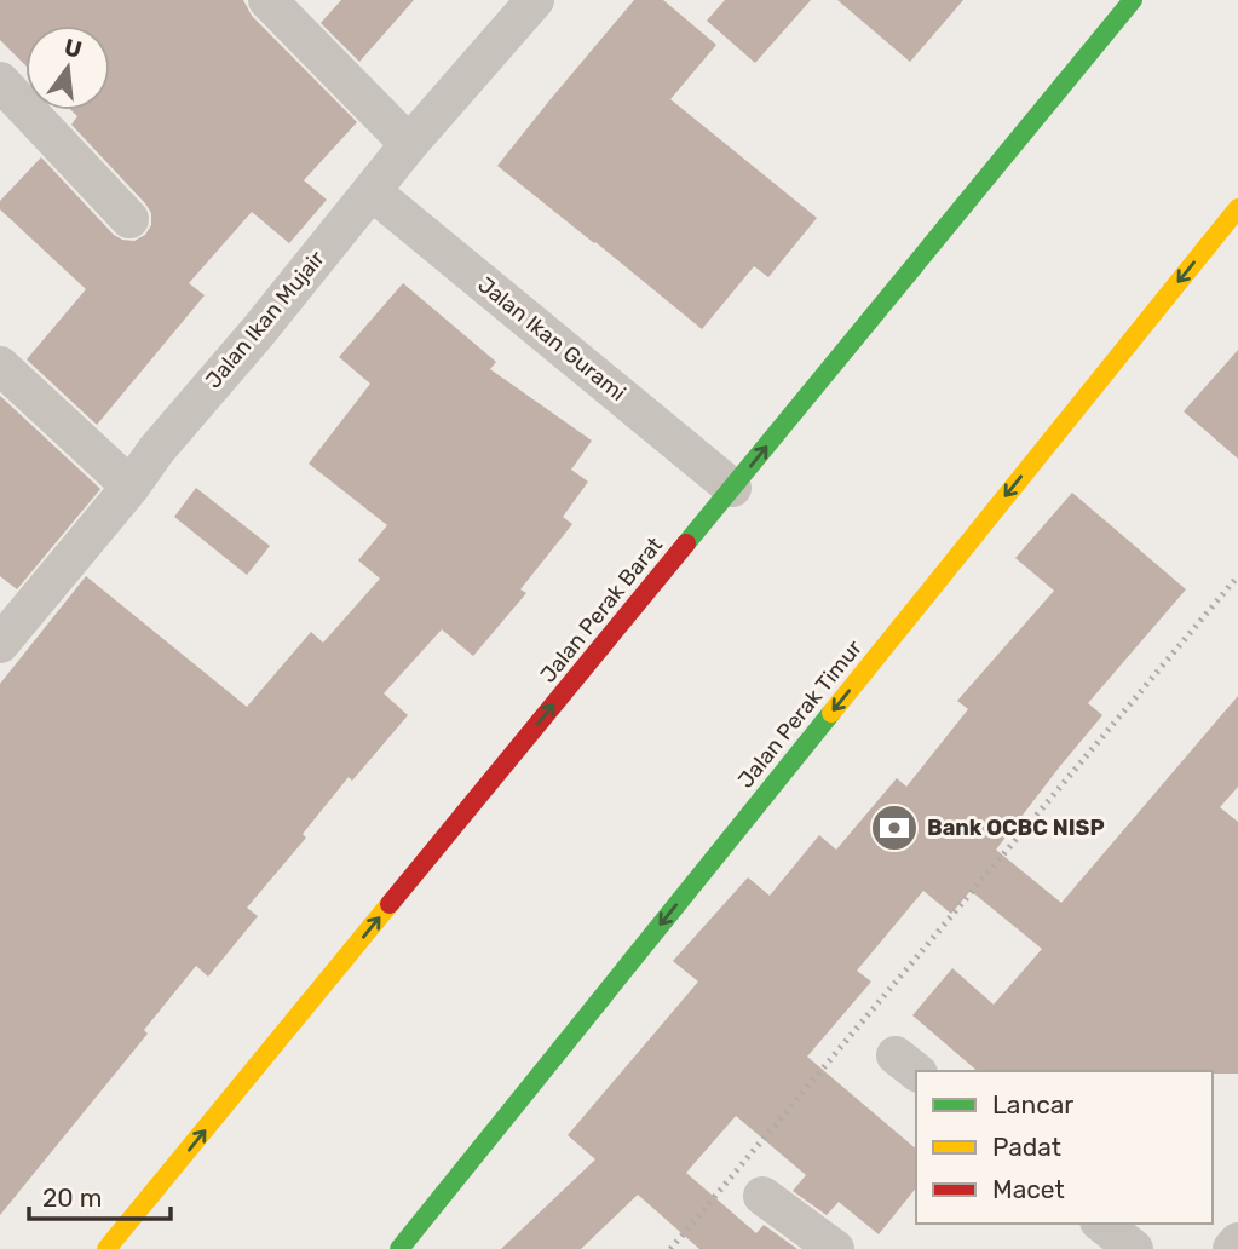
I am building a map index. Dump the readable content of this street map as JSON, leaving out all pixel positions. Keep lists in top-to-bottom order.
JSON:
{
  "streets": {
    "highway": ["Jalan Perak Barat", "Jalan Perak Timur"],
    "street": ["Jalan Ikan Mujair", "Jalan Ikan Gurami"]
  },
  "crossings": [
    ["Jalan Ikan Mujair", "Jalan Ikan Gurami"],
    ["Jalan Ikan Gurami", "Jalan Perak Barat"]
  ],
  "one_way": ["Jalan Perak Barat", "Jalan Perak Timur"],
  "places": {
    "bank": ["Bank OCBC NISP"]
  },
  "legend": ["Lancar", "Padat", "Macet"],
  "scale_bar": "20 m",
  "north": "top"
}
